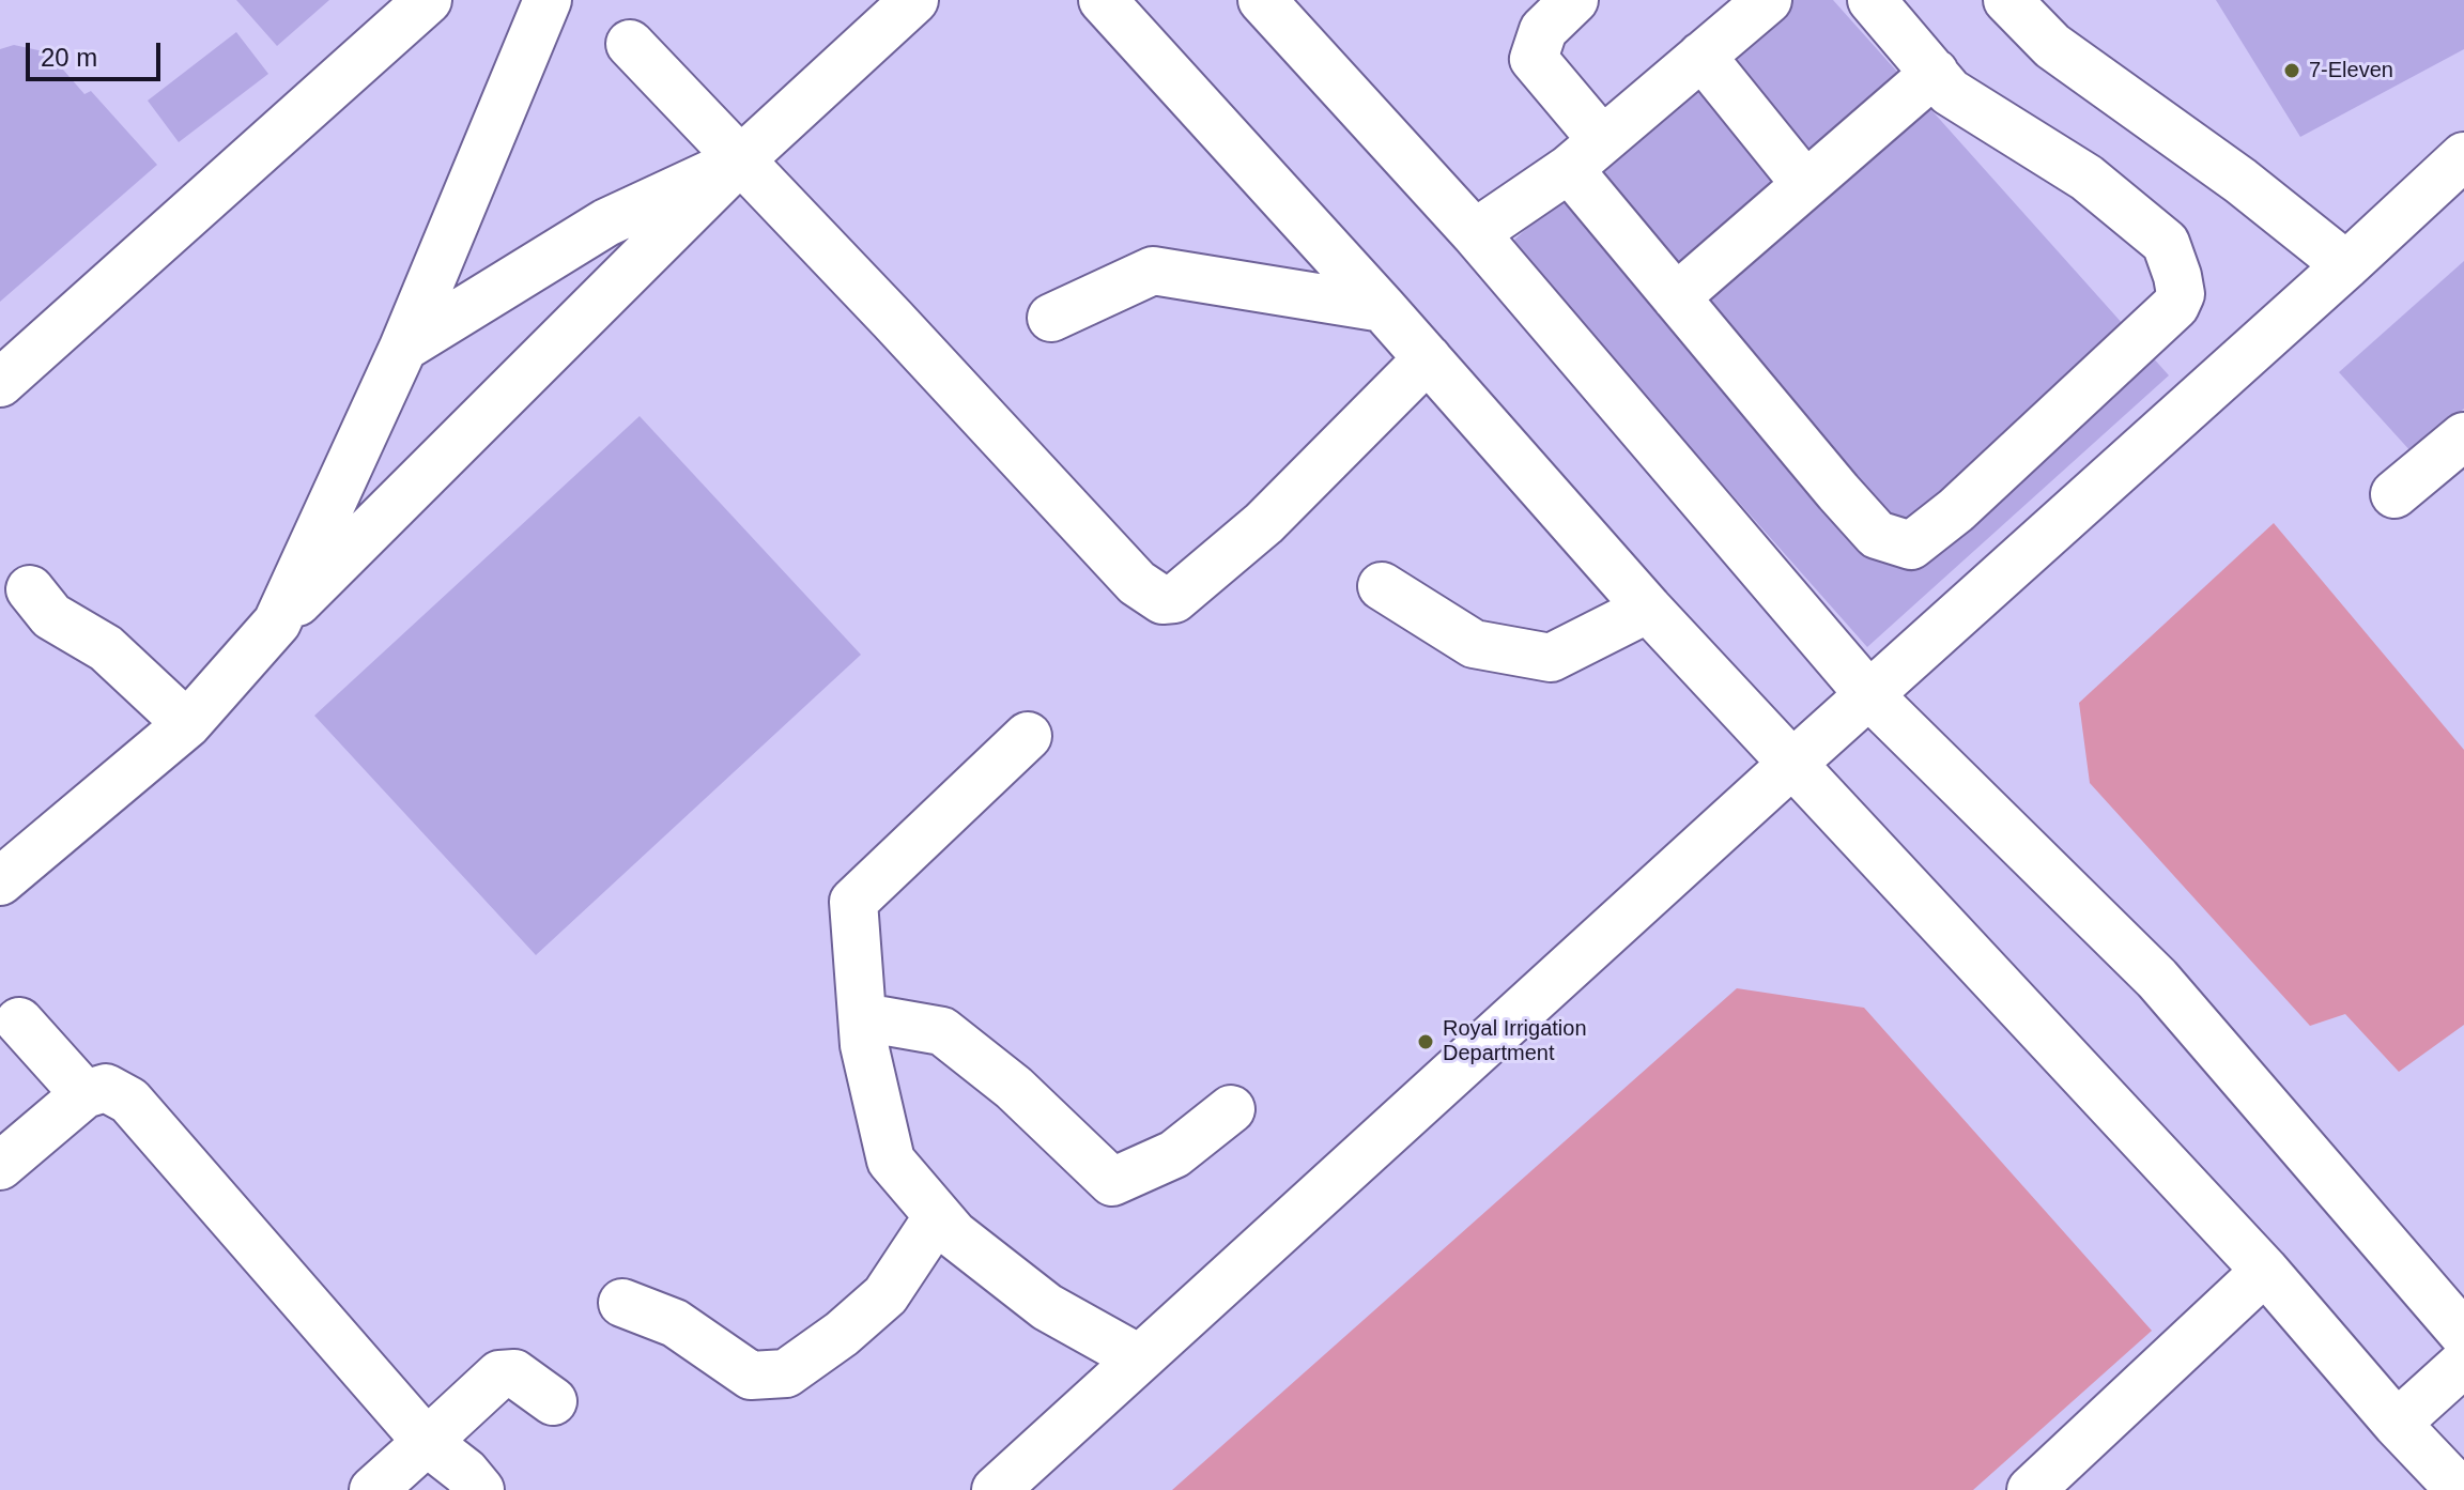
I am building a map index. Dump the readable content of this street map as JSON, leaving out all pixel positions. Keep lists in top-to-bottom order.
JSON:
{
  "places": ["7-Eleven", "Royal Irrigation Department"],
  "scale_bar": "20 m"
}
